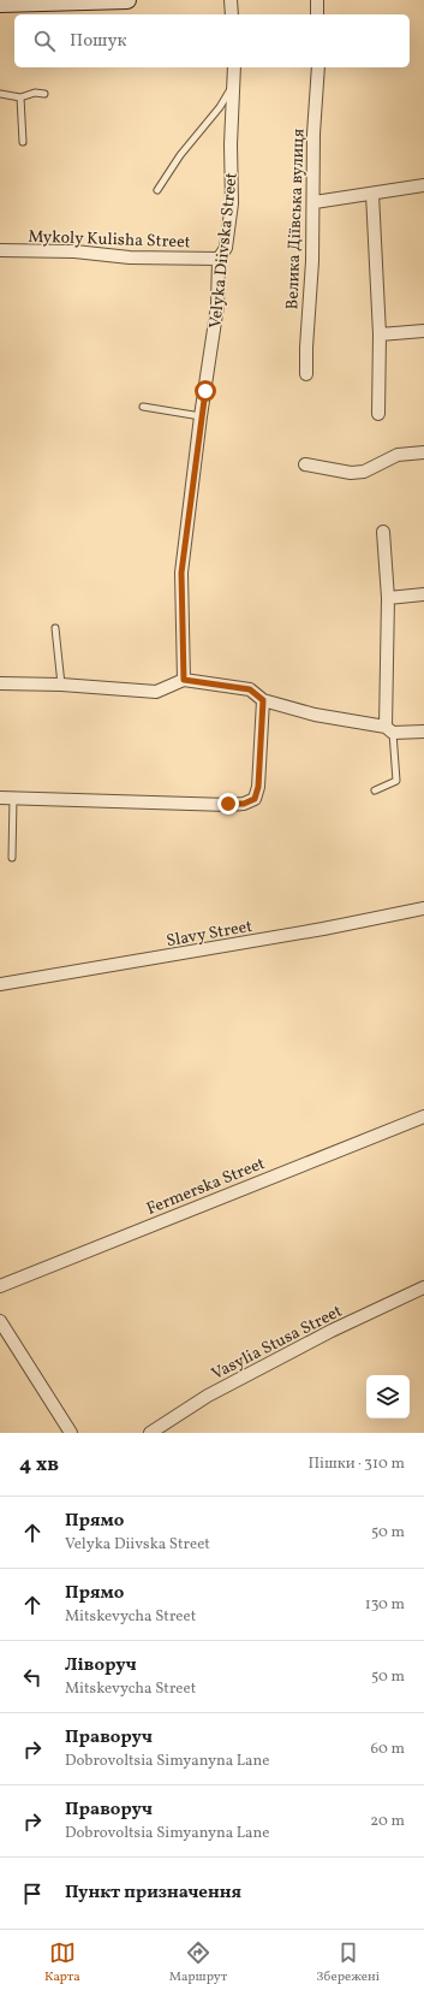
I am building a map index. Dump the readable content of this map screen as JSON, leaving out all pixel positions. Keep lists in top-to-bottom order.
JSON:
{
  "streets": {
    "street": [
      "Велика Діївська вулиця",
      "Mykoly Kulisha Street",
      "Velyka Diivska Street",
      "Slavy Street",
      "Fermerska Street",
      "Vasylia Stusa Street"
    ]
  },
  "crossings": [
    ["Mykoly Kulisha Street", "Velyka Diivska Street"]
  ],
  "page": {
    "search": "Пошук",
    "heading": ["4 хв", "Пішки · 310 m"],
    "list": [
      ["Прямо", "Velyka Diivska Street", "50 m"],
      ["Прямо", "Mitskevycha Street", "130 m"],
      ["Ліворуч", "Mitskevycha Street", "50 m"],
      ["Праворуч", "Dobrovoltsia Simyanyna Lane", "60 m"],
      ["Праворуч", "Dobrovoltsia Simyanyna Lane", "20 m"],
      "Пункт призначення"
    ],
    "nav": ["Карта", "Маршрут", "Збережені"]
  }
}
